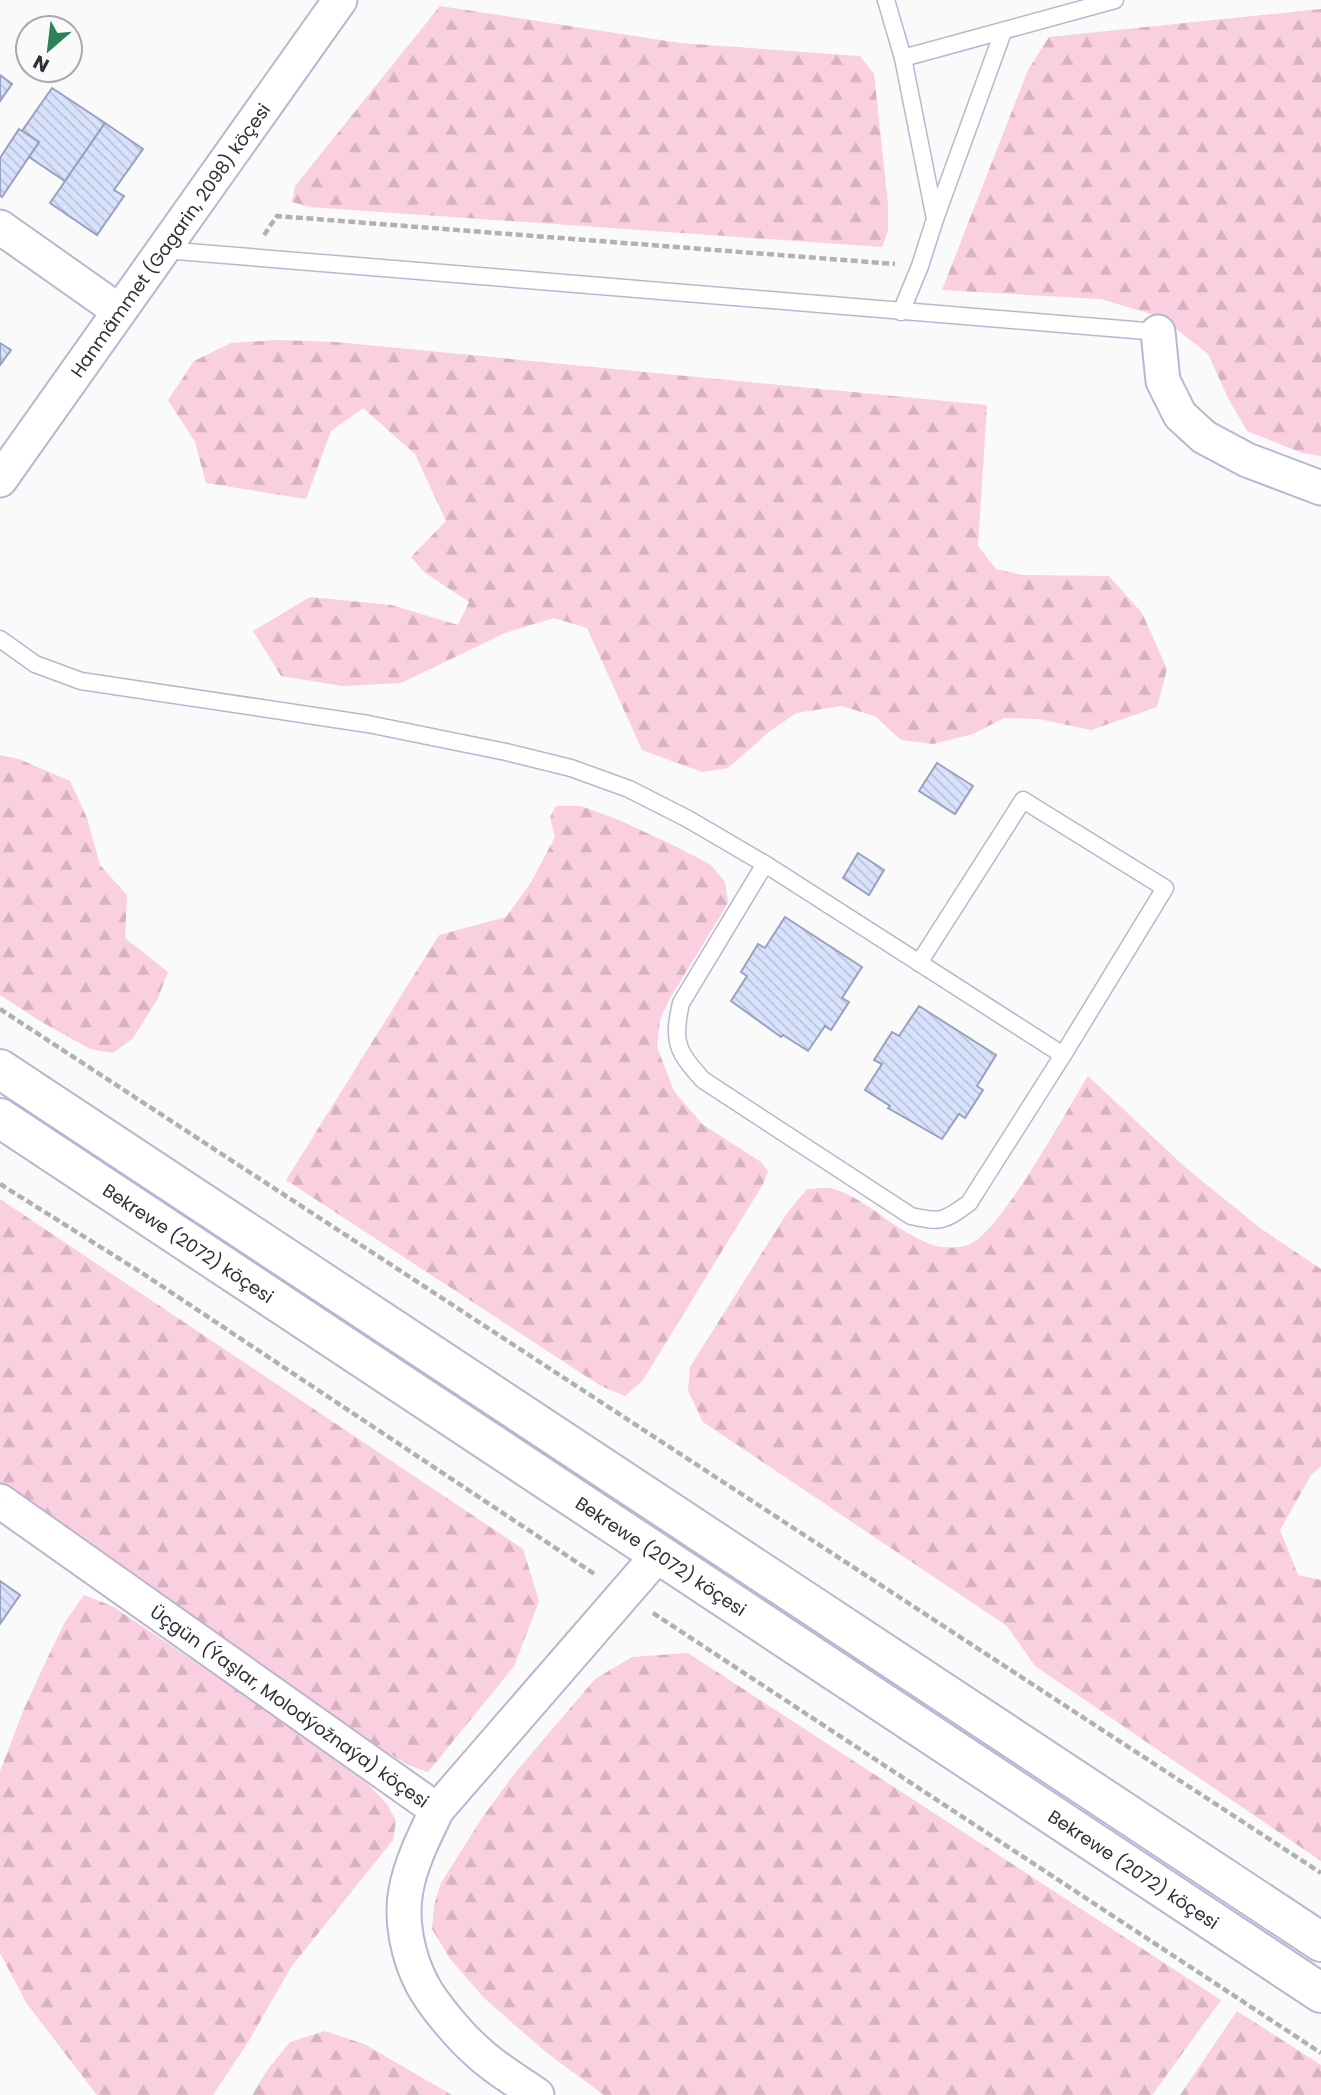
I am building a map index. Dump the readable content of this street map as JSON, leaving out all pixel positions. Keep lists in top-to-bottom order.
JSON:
{
  "streets": {
    "main road": ["Bekrewe (2072) köçesi"],
    "street": ["Hanmämmet (Gagarin, 2098) köçesi", "Üçgün (Ýaşlar, Molodýožnaýa) köçesi"]
  },
  "north": "bottom left"
}
